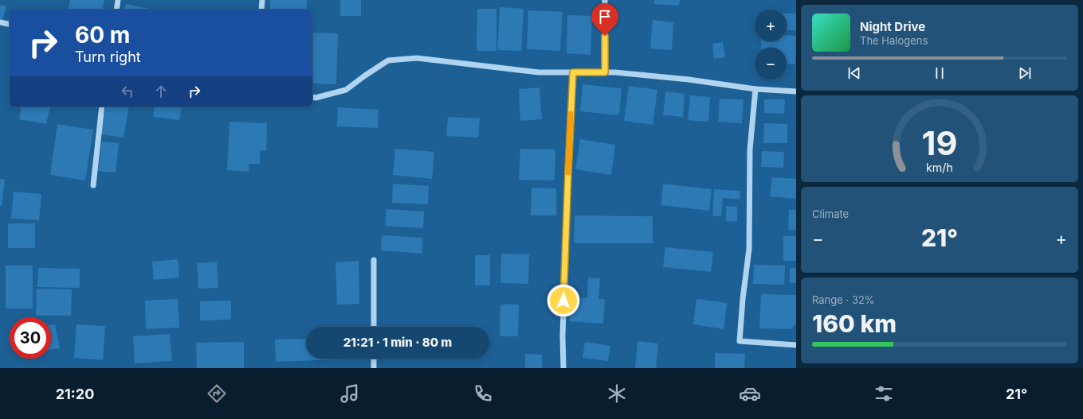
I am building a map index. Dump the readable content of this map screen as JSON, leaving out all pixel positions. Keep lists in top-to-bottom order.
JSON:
{
  "page": {
    "map_buttons": ["+", "−"],
    "turn": ["60 m", "Turn right"],
    "song": ["Night Drive", "The Halogens"],
    "tile": [
      "Climate",
      ["Range · 32%", "160 km"]
    ],
    "heat": ["−", "21°", "+"],
    "limit": "30",
    "trip": "21:21 · 1 min · 80 m",
    "tabs": ["21:20", "21°"],
    "gauge": ["19", "km/h"]
  }
}
